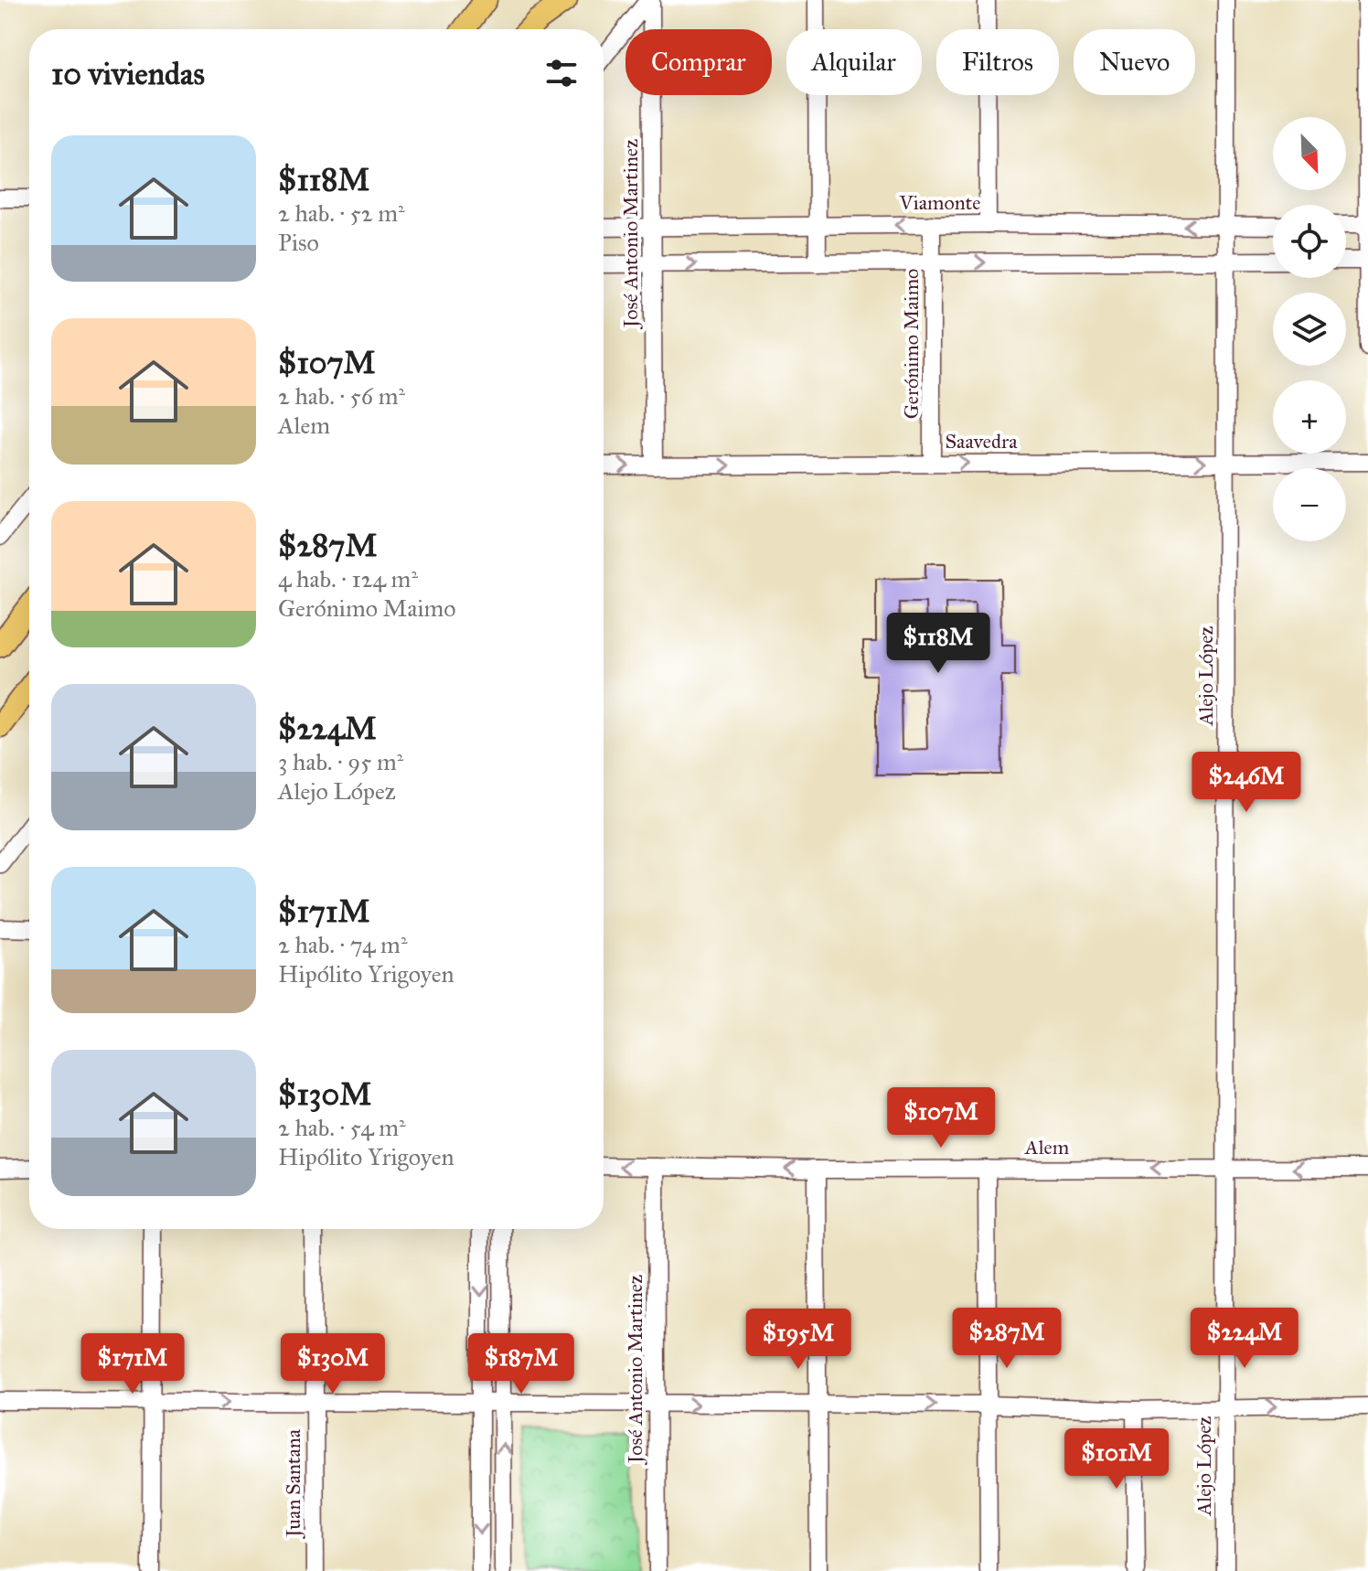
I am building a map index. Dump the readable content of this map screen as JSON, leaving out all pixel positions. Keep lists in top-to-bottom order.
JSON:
{
  "streets": {
    "street": [
      "Viamonte",
      "José Antonio Martinez",
      "Gerónimo Maimo",
      "Saavedra",
      "Alejo López",
      "Alem",
      "Juan Santana"
    ]
  },
  "crossings": [
    ["Viamonte", "José Antonio Martinez"],
    ["Viamonte", "Gerónimo Maimo"],
    ["Viamonte", "Alejo López"],
    ["José Antonio Martinez", "Saavedra"],
    ["José Antonio Martinez", "Alem"],
    ["Gerónimo Maimo", "Saavedra"],
    ["Saavedra", "Alejo López"],
    ["Alejo López", "Alem"]
  ],
  "one_way": ["Saavedra", "Alem"],
  "north": "bottom right",
  "page": {
    "chip": [
      "Comprar",
      "Alquilar",
      "Filtros",
      "Nuevo"
    ],
    "heading": "10 viviendas",
    "map_buttons": ["+", "−"],
    "list": [
      {
        "name": "$118M",
        "note": "2 hab. · 52 m² · Piso"
      },
      {
        "name": "$107M",
        "note": "2 hab. · 56 m² · Alem"
      },
      {
        "name": "$287M",
        "note": "4 hab. · 124 m² · Gerónimo Maimo"
      },
      {
        "name": "$224M",
        "note": "3 hab. · 95 m² · Alejo López"
      },
      {
        "name": "$171M",
        "note": "2 hab. · 74 m² · Hipólito Yrigoyen"
      },
      {
        "name": "$130M",
        "note": "2 hab. · 54 m² · Hipólito Yrigoyen"
      }
    ],
    "price": [
      "$118M",
      "$246M",
      "$107M",
      "$287M",
      "$224M",
      "$195M",
      "$171M",
      "$130M",
      "$187M",
      "$101M"
    ]
  }
}
